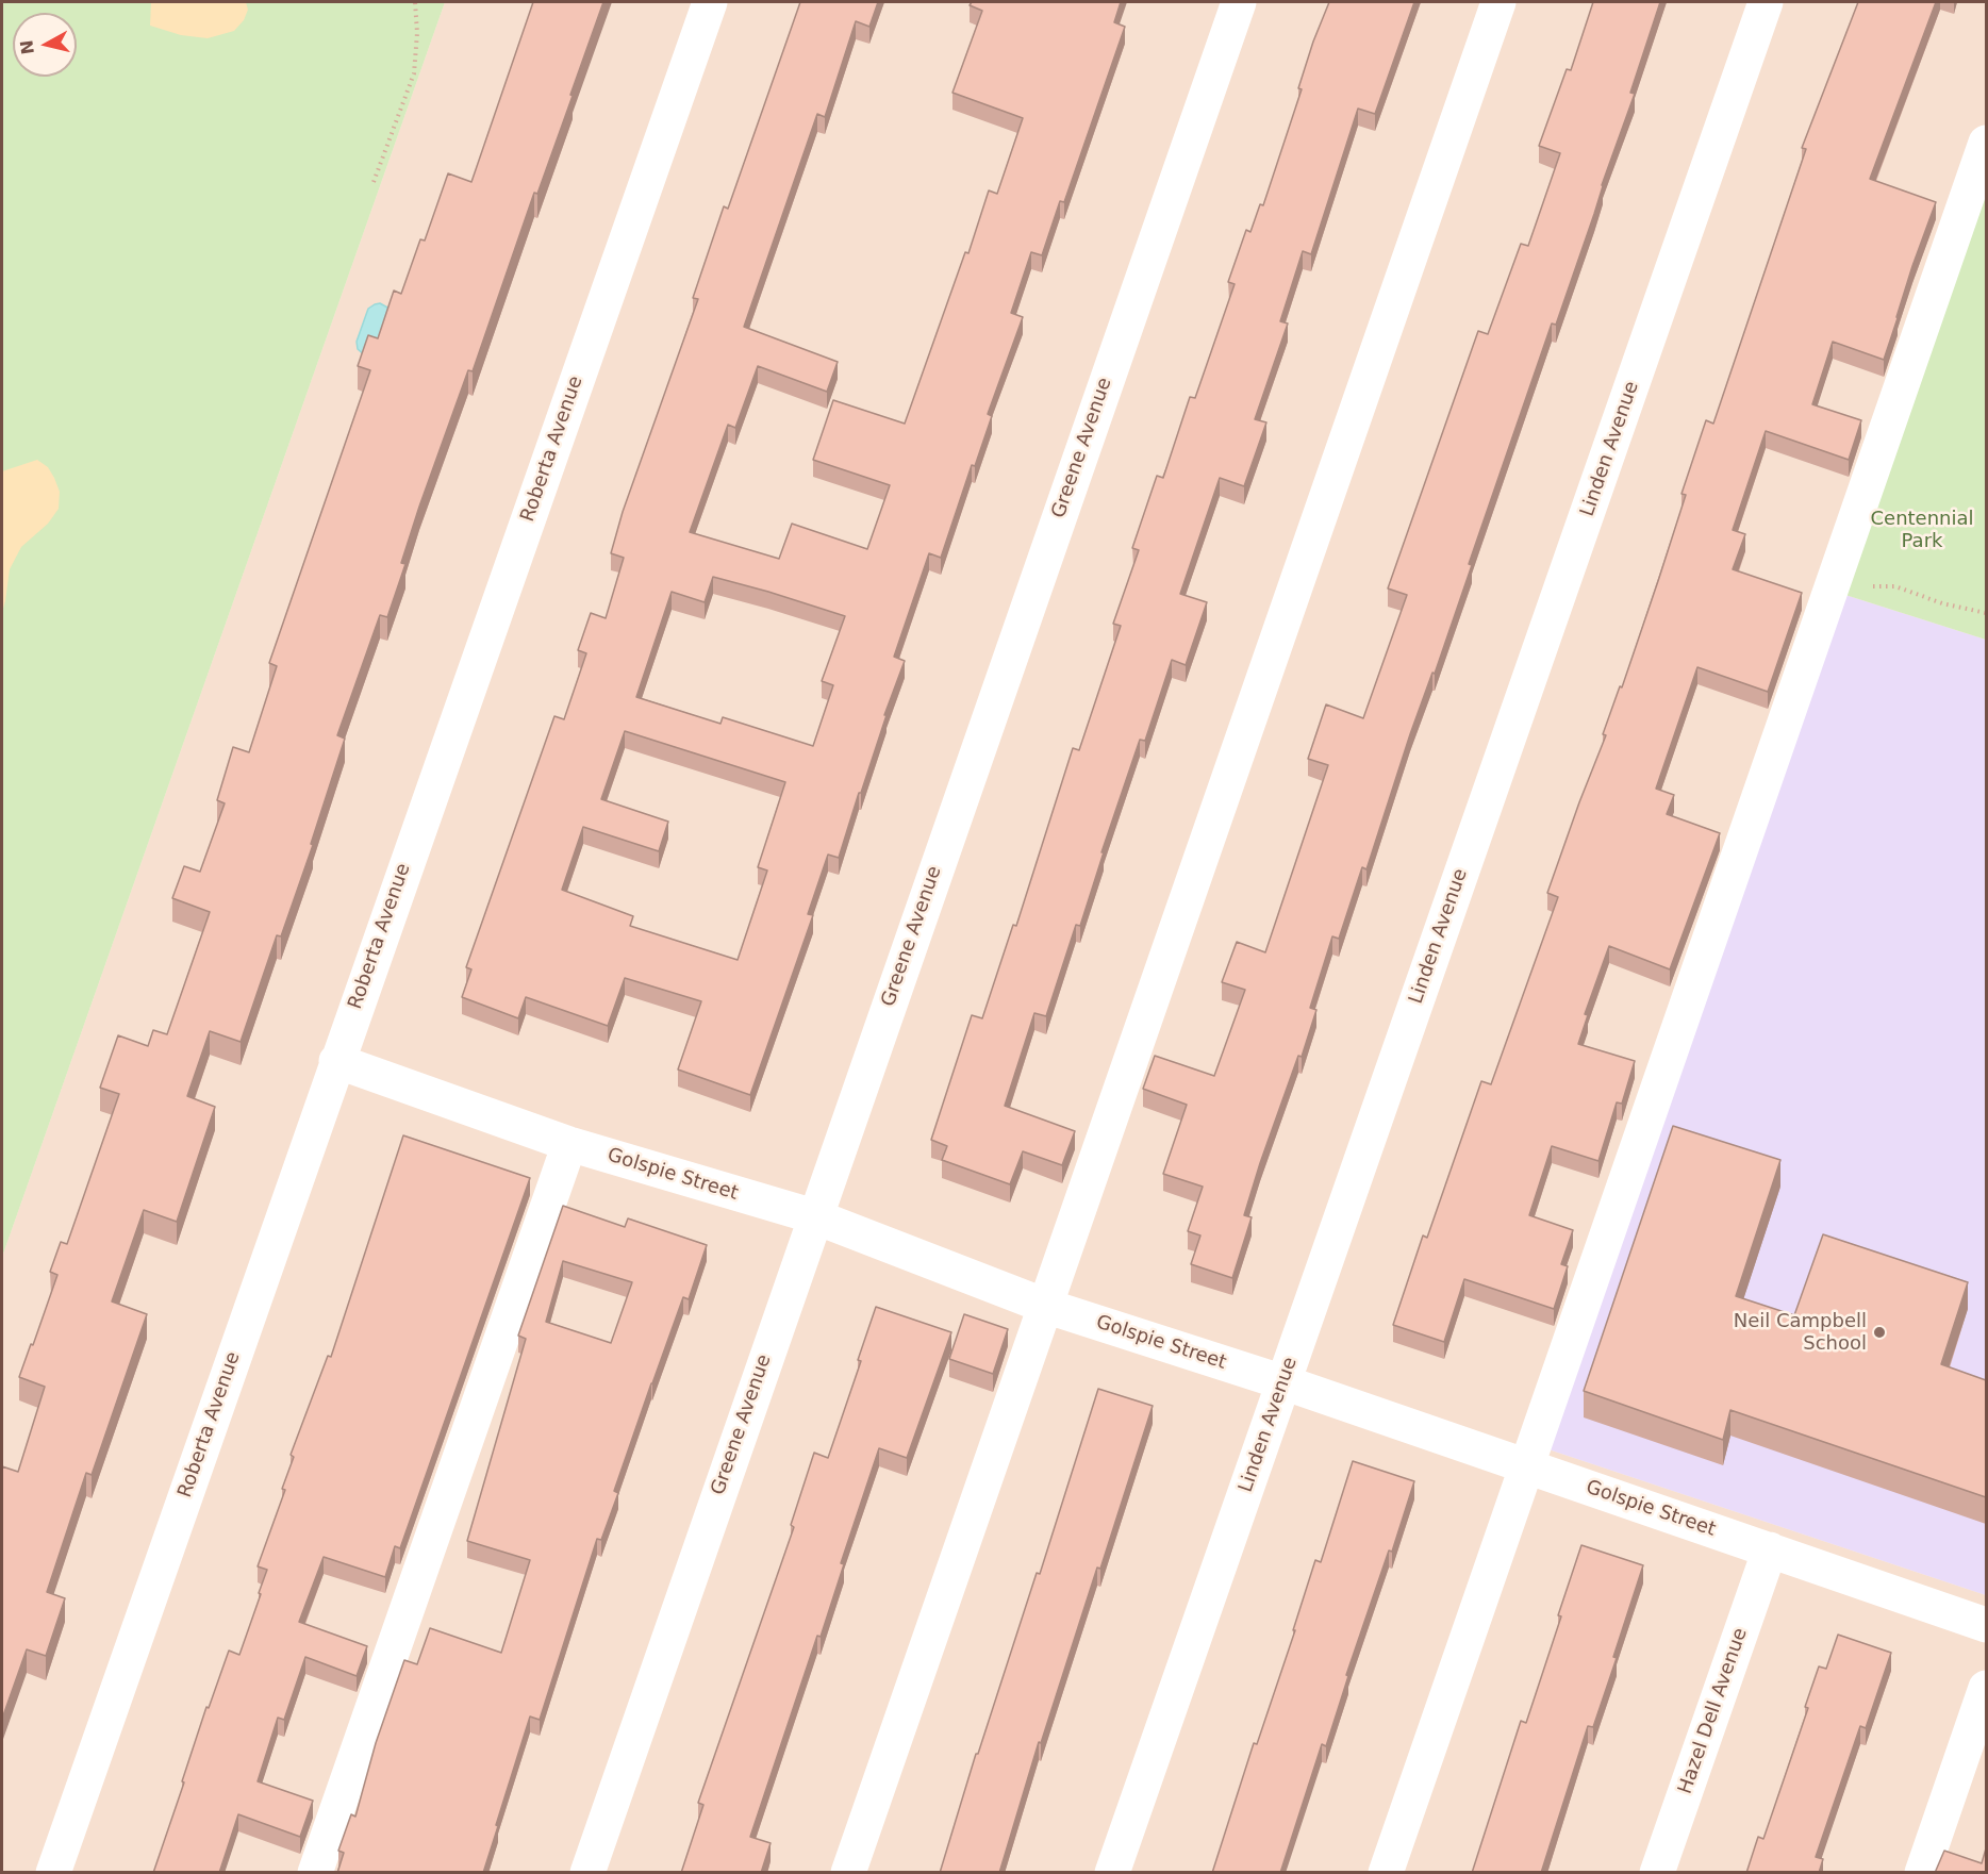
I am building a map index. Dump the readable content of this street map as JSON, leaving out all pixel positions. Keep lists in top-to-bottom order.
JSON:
{
  "streets": {
    "street": [
      "Greene Avenue",
      "Roberta Avenue",
      "Linden Avenue",
      "Golspie Street",
      "Hazel Dell Avenue"
    ]
  },
  "crossings": [
    ["Greene Avenue", "Golspie Street"],
    ["Roberta Avenue", "Golspie Street"],
    ["Linden Avenue", "Golspie Street"],
    ["Golspie Street", "Hazel Dell Avenue"]
  ],
  "parks": ["Centennial Park"],
  "places": ["Neil Campbell School"],
  "north": "left"
}
